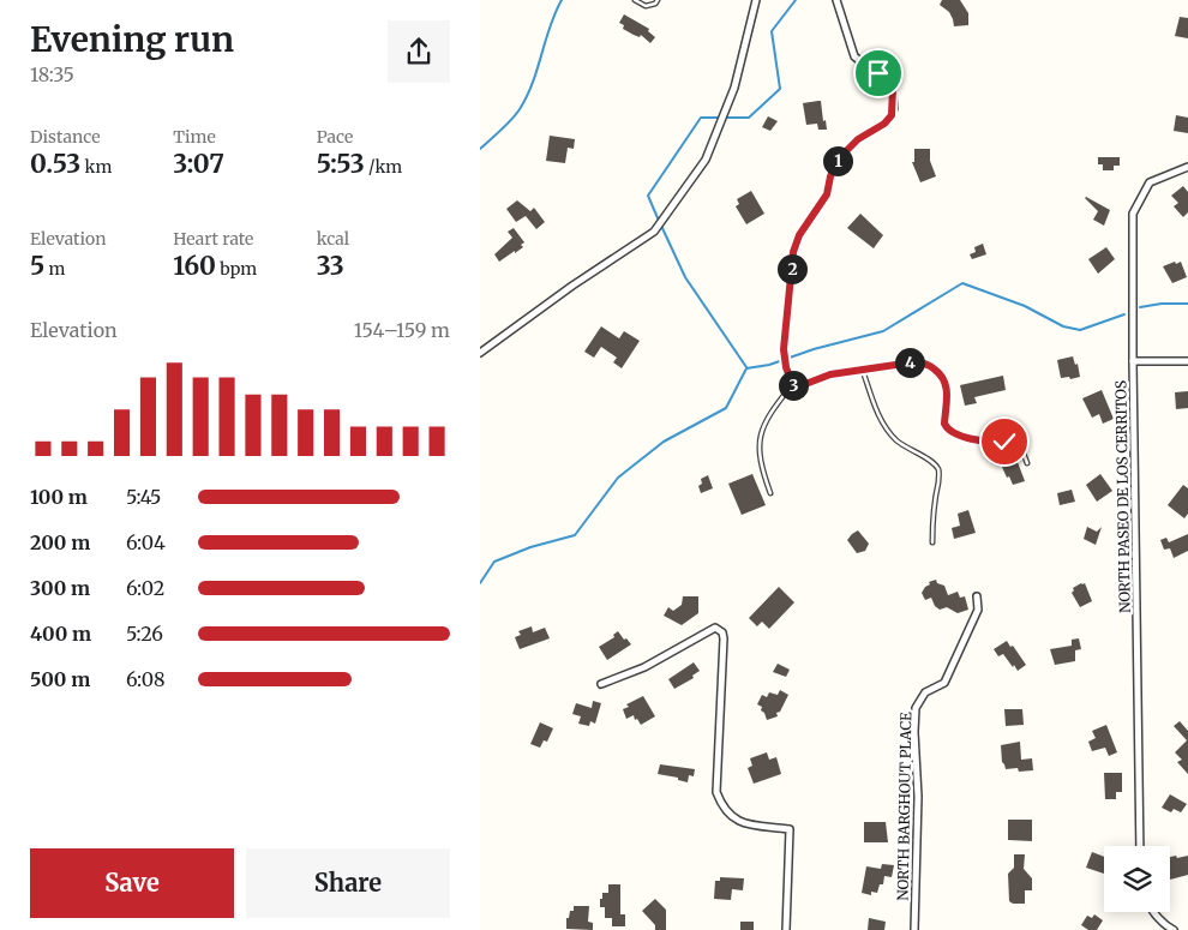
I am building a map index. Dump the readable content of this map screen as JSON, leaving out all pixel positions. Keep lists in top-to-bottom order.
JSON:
{
  "streets": {
    "street": ["NORTH PASEO DE LOS CERRITOS", "NORTH BARGHOUT PLACE"]
  },
  "page": {
    "heading": ["Evening run", "18:35"],
    "stats": [
      ["Distance", "0.53 km"],
      ["Time", "3:07"],
      ["Pace", "5:53 /km"],
      ["Elevation", "5 m"],
      ["Heart rate", "160 bpm"],
      ["kcal", "33"]
    ],
    "pins": [
      "1",
      "2",
      "4",
      "3"
    ],
    "chart": ["Elevation", "154–159 m"],
    "list": [
      {
        "name": "100 m",
        "note": "5:45"
      },
      {
        "name": "200 m",
        "note": "6:04"
      },
      {
        "name": "300 m",
        "note": "6:02"
      },
      {
        "name": "400 m",
        "note": "5:26"
      },
      {
        "name": "500 m",
        "note": "6:08"
      }
    ],
    "buttons": ["Save", "Share"]
  }
}
